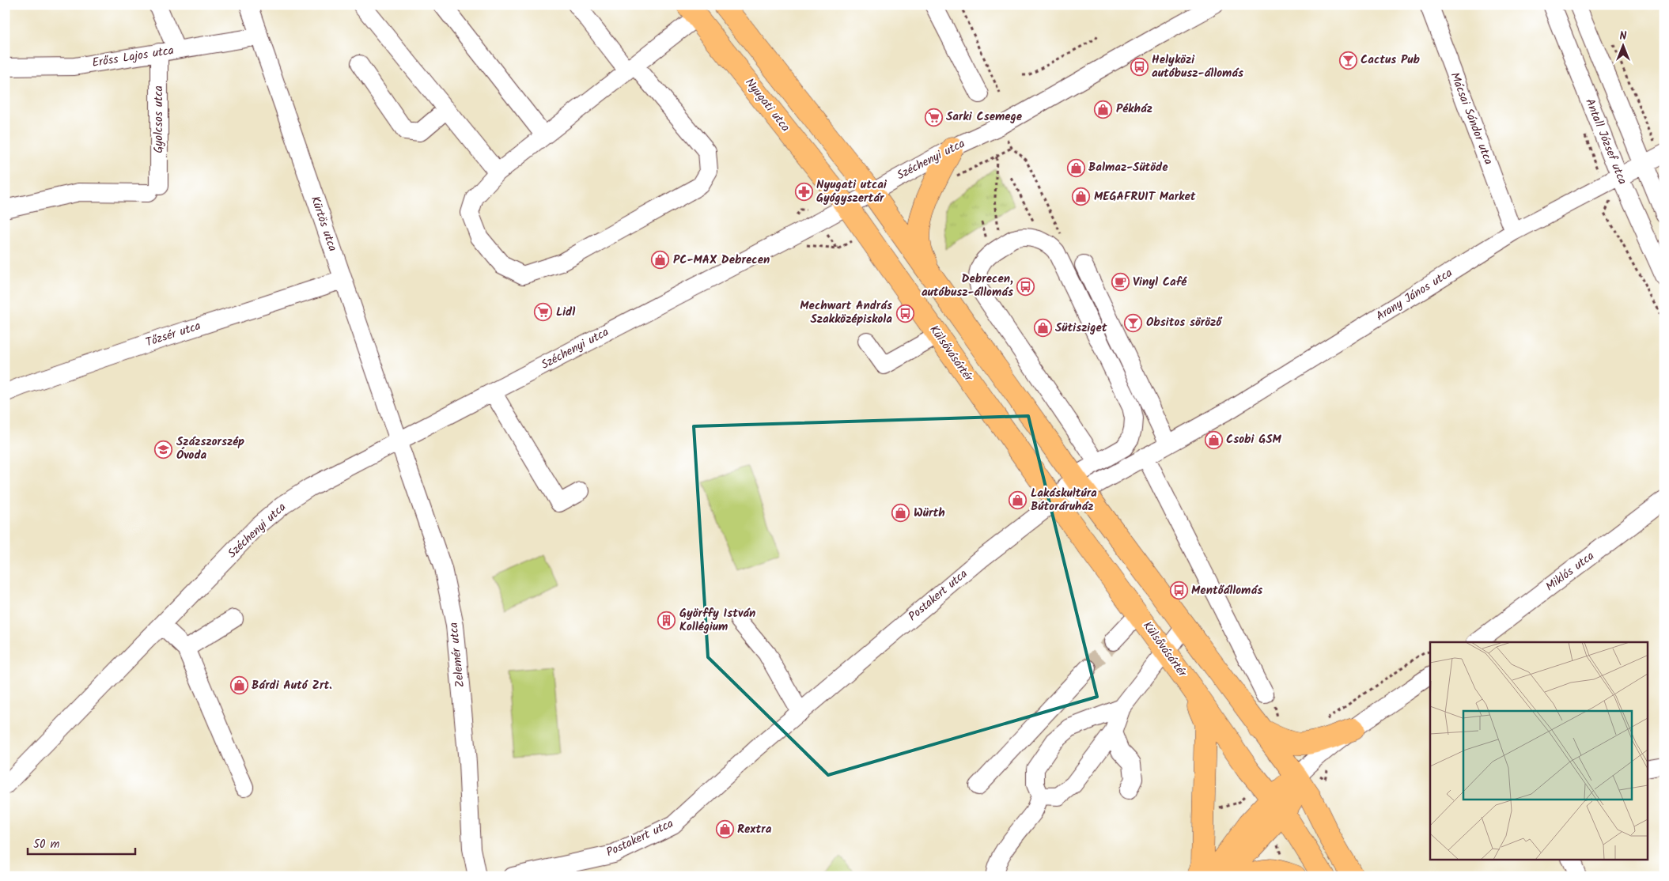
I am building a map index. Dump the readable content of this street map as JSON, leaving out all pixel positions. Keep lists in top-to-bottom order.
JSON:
{
  "streets": {
    "main road": ["Nyugati utca", "Külsővásártér"],
    "street": [
      "Erőss Lajos utca",
      "Mácsai Sándor utca",
      "Gyolcsos utca",
      "Antall József utca",
      "Széchenyi utca",
      "Kürtös utca",
      "Arany János utca",
      "Tőzsér utca",
      "Miklós utca",
      "Postakert utca",
      "Zelemér utca"
    ]
  },
  "crossings": [
    ["Erőss Lajos utca", "Gyolcsos utca"],
    ["Erőss Lajos utca", "Kürtös utca"],
    ["Nyugati utca", "Széchenyi utca"],
    ["Nyugati utca", "Külsővásártér"],
    ["Mácsai Sándor utca", "Arany János utca"],
    ["Antall József utca", "Arany János utca"],
    ["Széchenyi utca", "Kürtös utca"],
    ["Széchenyi utca", "Külsővásártér"],
    ["Széchenyi utca", "Zelemér utca"],
    ["Kürtös utca", "Tőzsér utca"],
    ["Kürtös utca", "Zelemér utca"],
    ["Külsővásártér", "Postakert utca"]
  ],
  "places": {
    "bar": ["Cactus Pub", "Obsitos söröző"],
    "bus stop": [
      "Helyközi autóbusz-állomás",
      "Debrecen, autóbusz-állomás",
      "Mechwart András Szakközépiskola",
      "Mentőállomás"
    ],
    "shop": [
      "Pékház",
      "Balmaz-Sütöde",
      "MEGAFRUIT Market",
      "PC-MAX Debrecen",
      "Sütisziget",
      "Csobi GSM",
      "Lakáskultúra Bútoráruház",
      "Würth",
      "Bárdi Autó Zrt.",
      "Rextra"
    ],
    "supermarket": ["Sarki Csemege", "Lidl"],
    "pharmacy": ["Nyugati utcai Gyógyszertár"],
    "cafe": ["Vinyl Café"],
    "school or university": ["Százszorszép Óvoda"],
    "building": ["Györffy István Kollégium"]
  },
  "scale_bar": "50 m",
  "north": "top"
}
